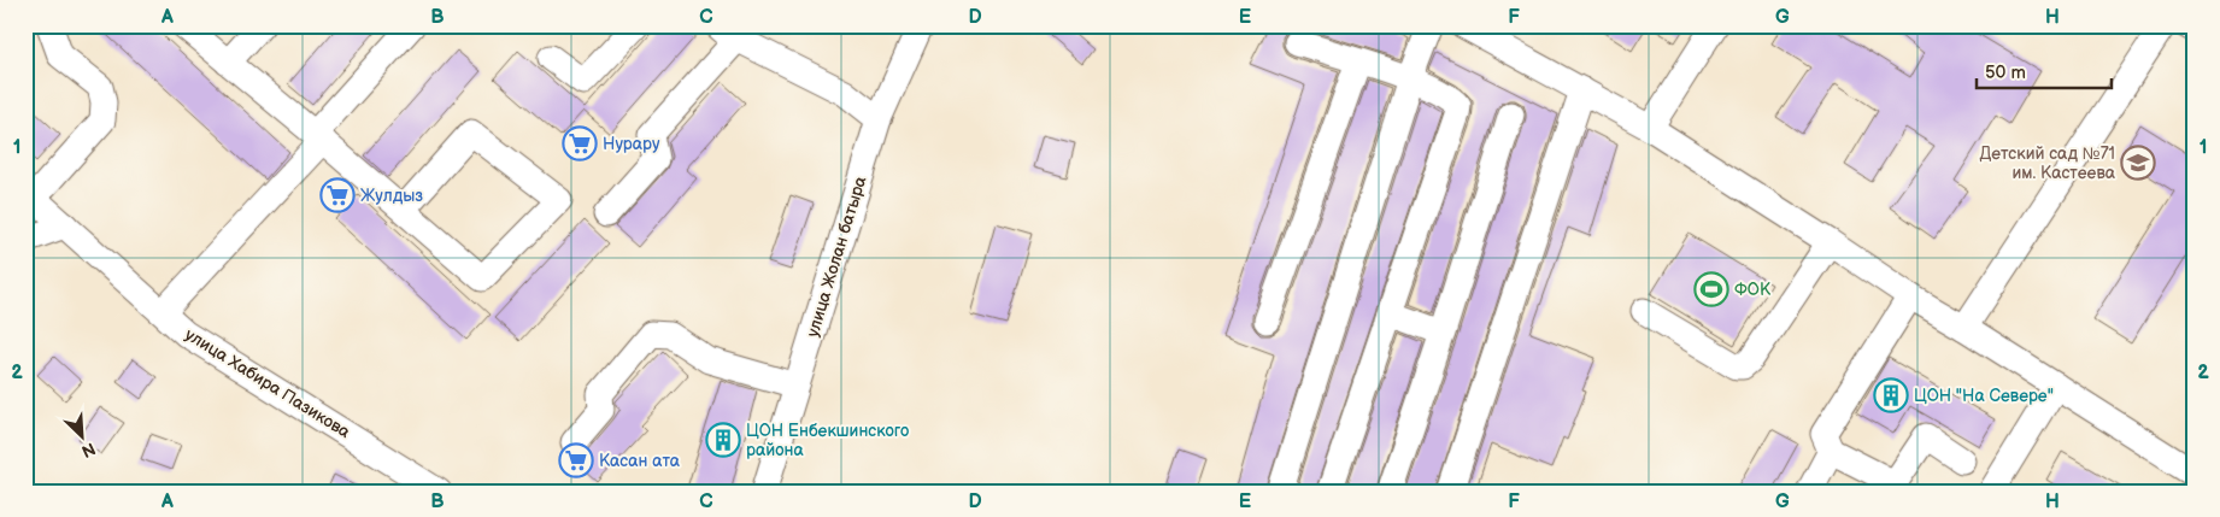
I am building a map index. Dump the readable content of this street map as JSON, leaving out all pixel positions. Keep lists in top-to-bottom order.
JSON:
{
  "streets": {
    "street": ["улица Жолан батыра", "улица Хабира Пазикова"]
  },
  "places": {
    "supermarket": ["Нурару", "Жулдыз", "Касан ата"],
    "school or university": ["Детский сад №71 им. Кастеева"],
    "sports": ["ФОК"],
    "building": ["ЦОН \"На Севере\"", "ЦОН Енбекшинского района"]
  },
  "scale_bar": "50 m",
  "north": "bottom right",
  "grid": {
    "columns": [
      "A",
      "B",
      "C",
      "D",
      "E",
      "F",
      "G",
      "H"
    ],
    "rows": ["1", "2"]
  }
}
